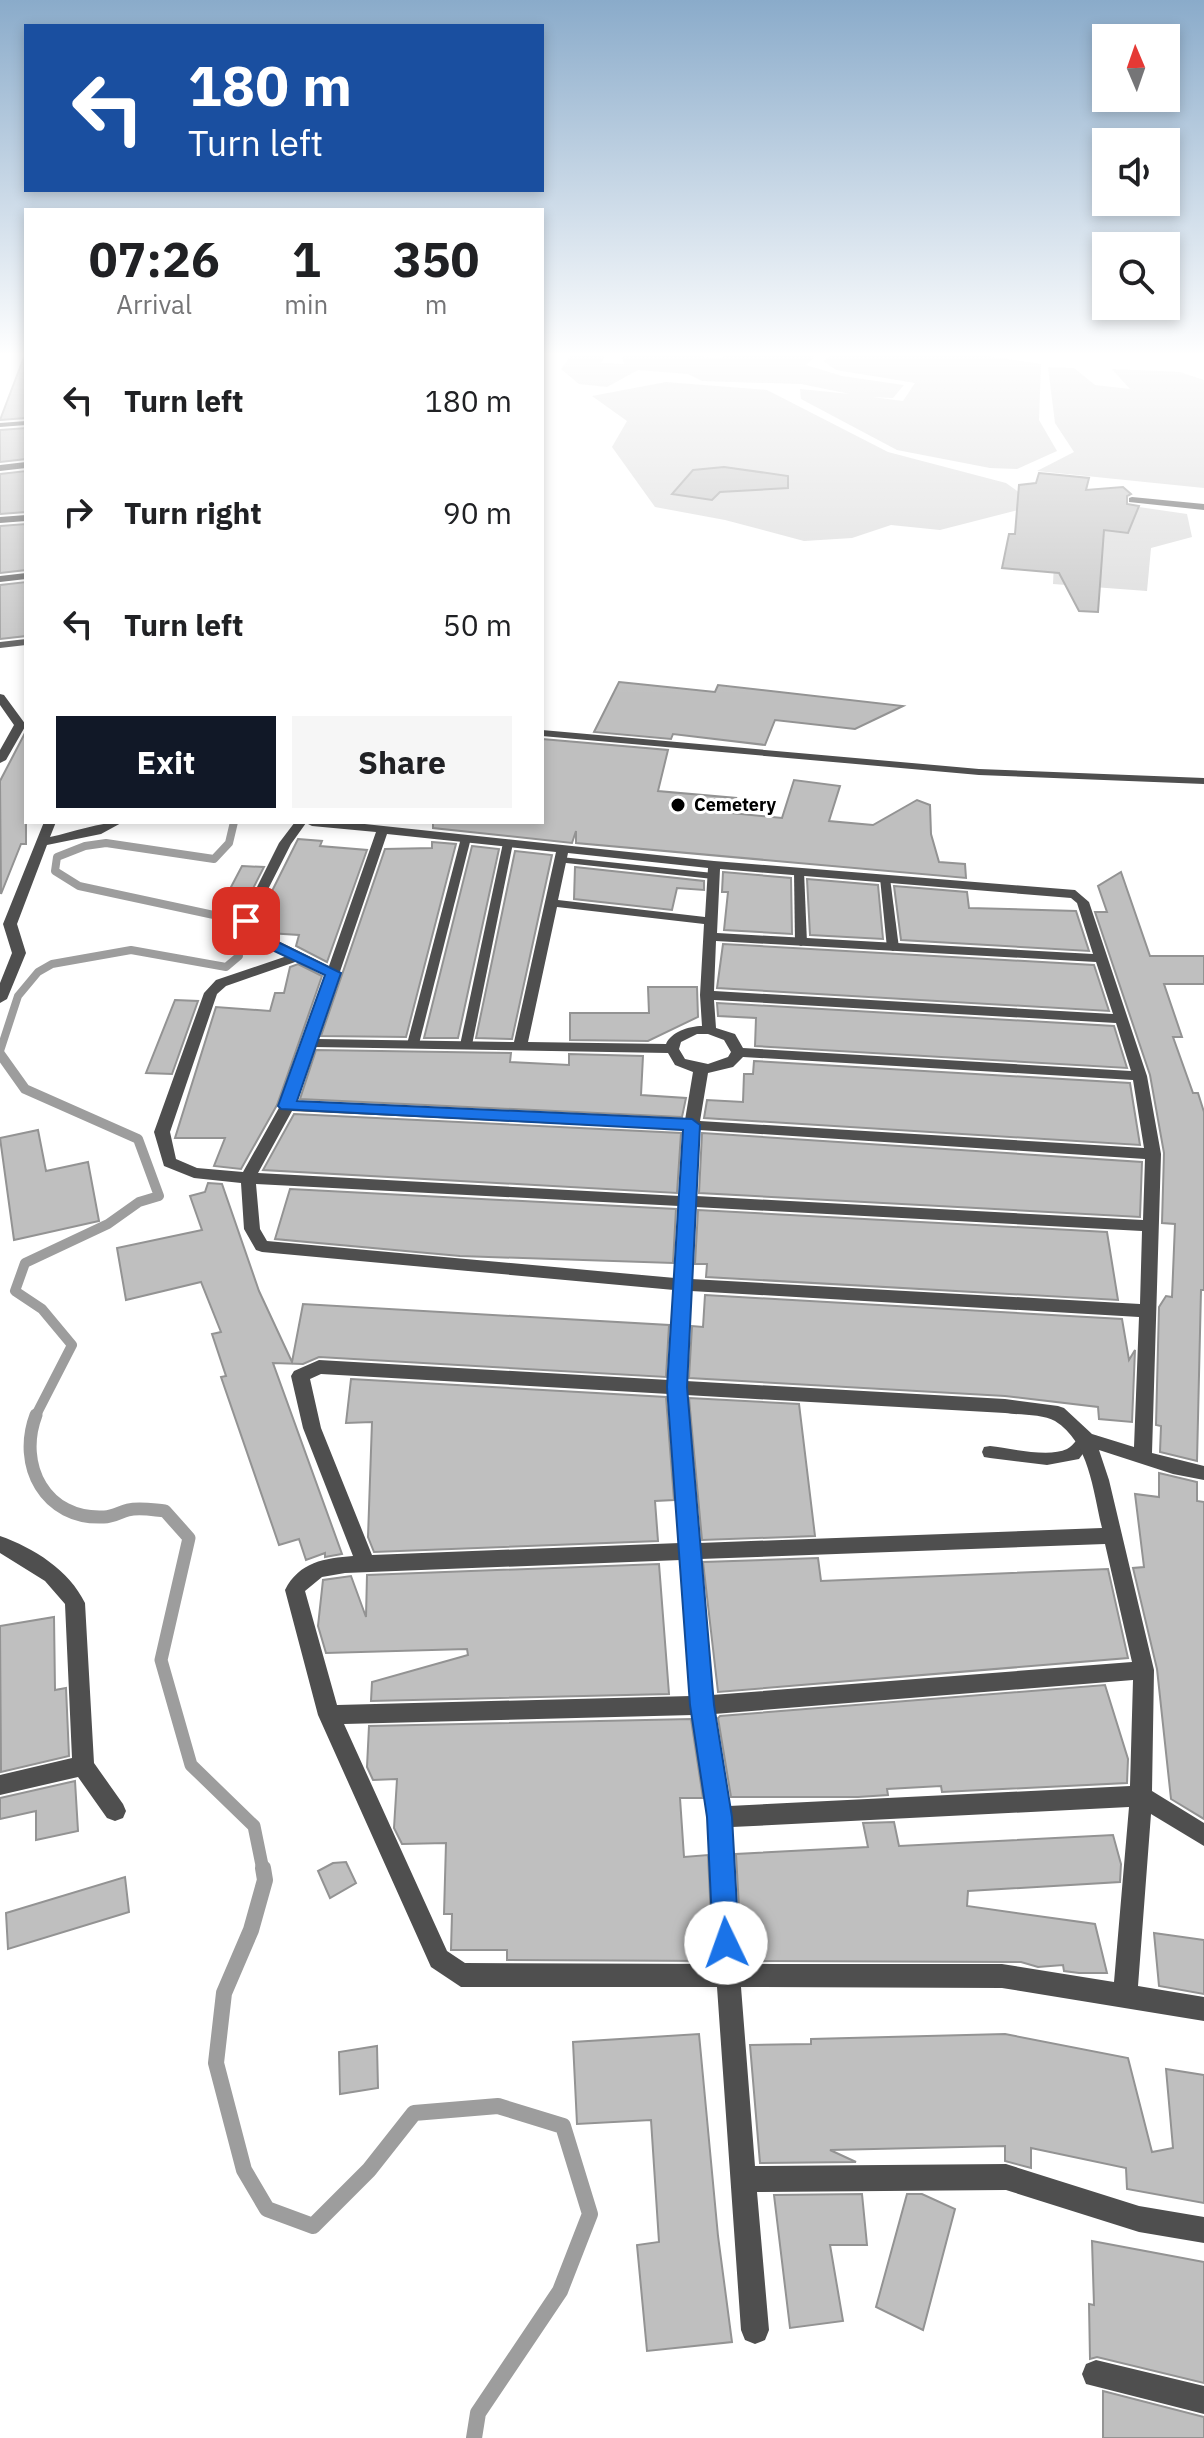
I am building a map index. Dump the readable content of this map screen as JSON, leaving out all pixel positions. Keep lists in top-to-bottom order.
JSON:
{
  "places": ["Cemetery"],
  "north": "top",
  "page": {
    "turn": ["180 m", "Turn left"],
    "eta": [
      "07:26",
      "Arrival",
      "1",
      "min",
      "350",
      "m"
    ],
    "list": [
      {
        "name": "Turn left",
        "value": "180 m"
      },
      {
        "name": "Turn right",
        "value": "90 m"
      },
      {
        "name": "Turn left",
        "value": "50 m"
      }
    ],
    "buttons": ["Exit", "Share"]
  }
}
